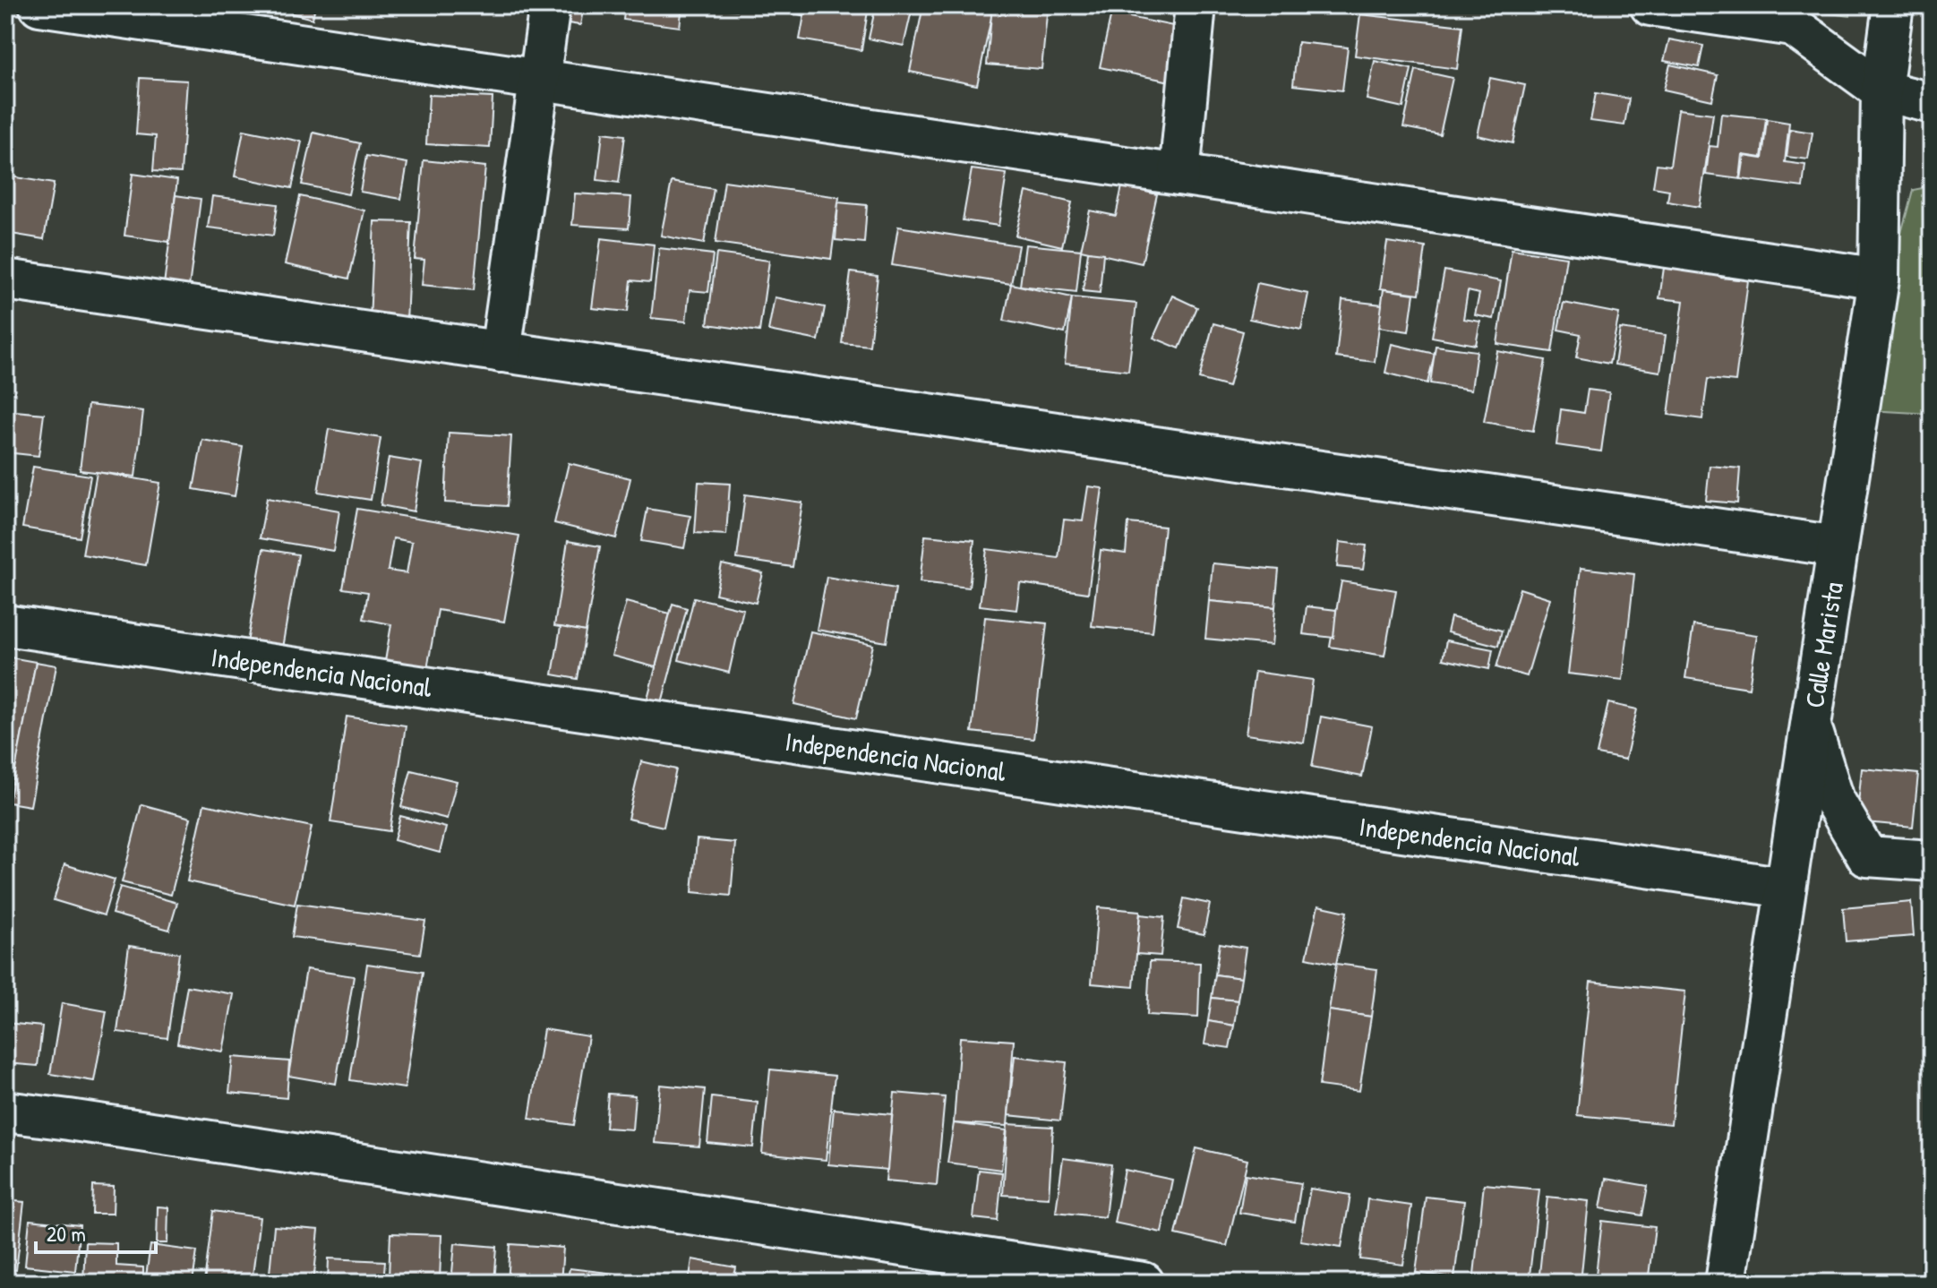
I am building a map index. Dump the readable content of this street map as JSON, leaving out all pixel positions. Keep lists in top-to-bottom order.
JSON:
{
  "streets": {
    "street": ["Calle Marista", "Independencia Nacional"]
  },
  "crossings": [
    ["Calle Marista", "Independencia Nacional"]
  ],
  "scale_bar": "20 m"
}
